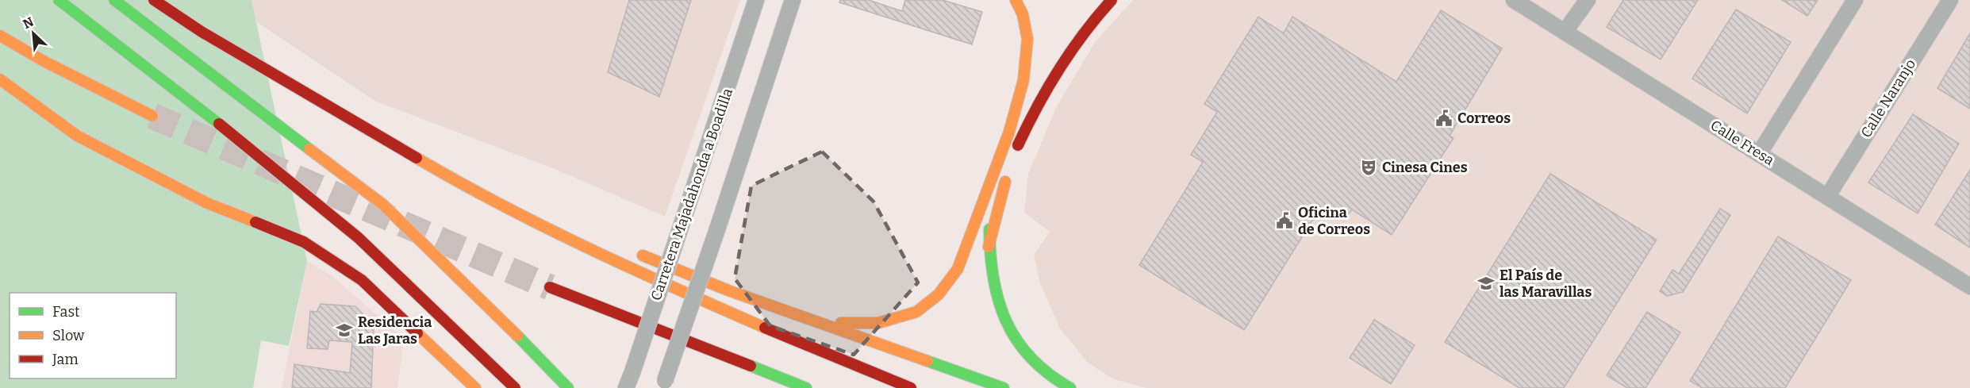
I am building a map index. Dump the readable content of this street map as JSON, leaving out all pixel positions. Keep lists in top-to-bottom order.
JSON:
{
  "streets": {
    "street": ["Calle Naranjo", "Calle Fresa", "Carretera Majadahonda a Boadilla"]
  },
  "crossings": [
    ["Calle Naranjo", "Calle Fresa"]
  ],
  "places": {
    "public building": ["Correos", "Oficina de Correos"],
    "theatre": ["Cinesa Cines"],
    "school or university": ["El País de las Maravillas", "Residencia Las Jaras"]
  },
  "legend": ["Fast", "Slow", "Jam"],
  "north": "top left"
}
